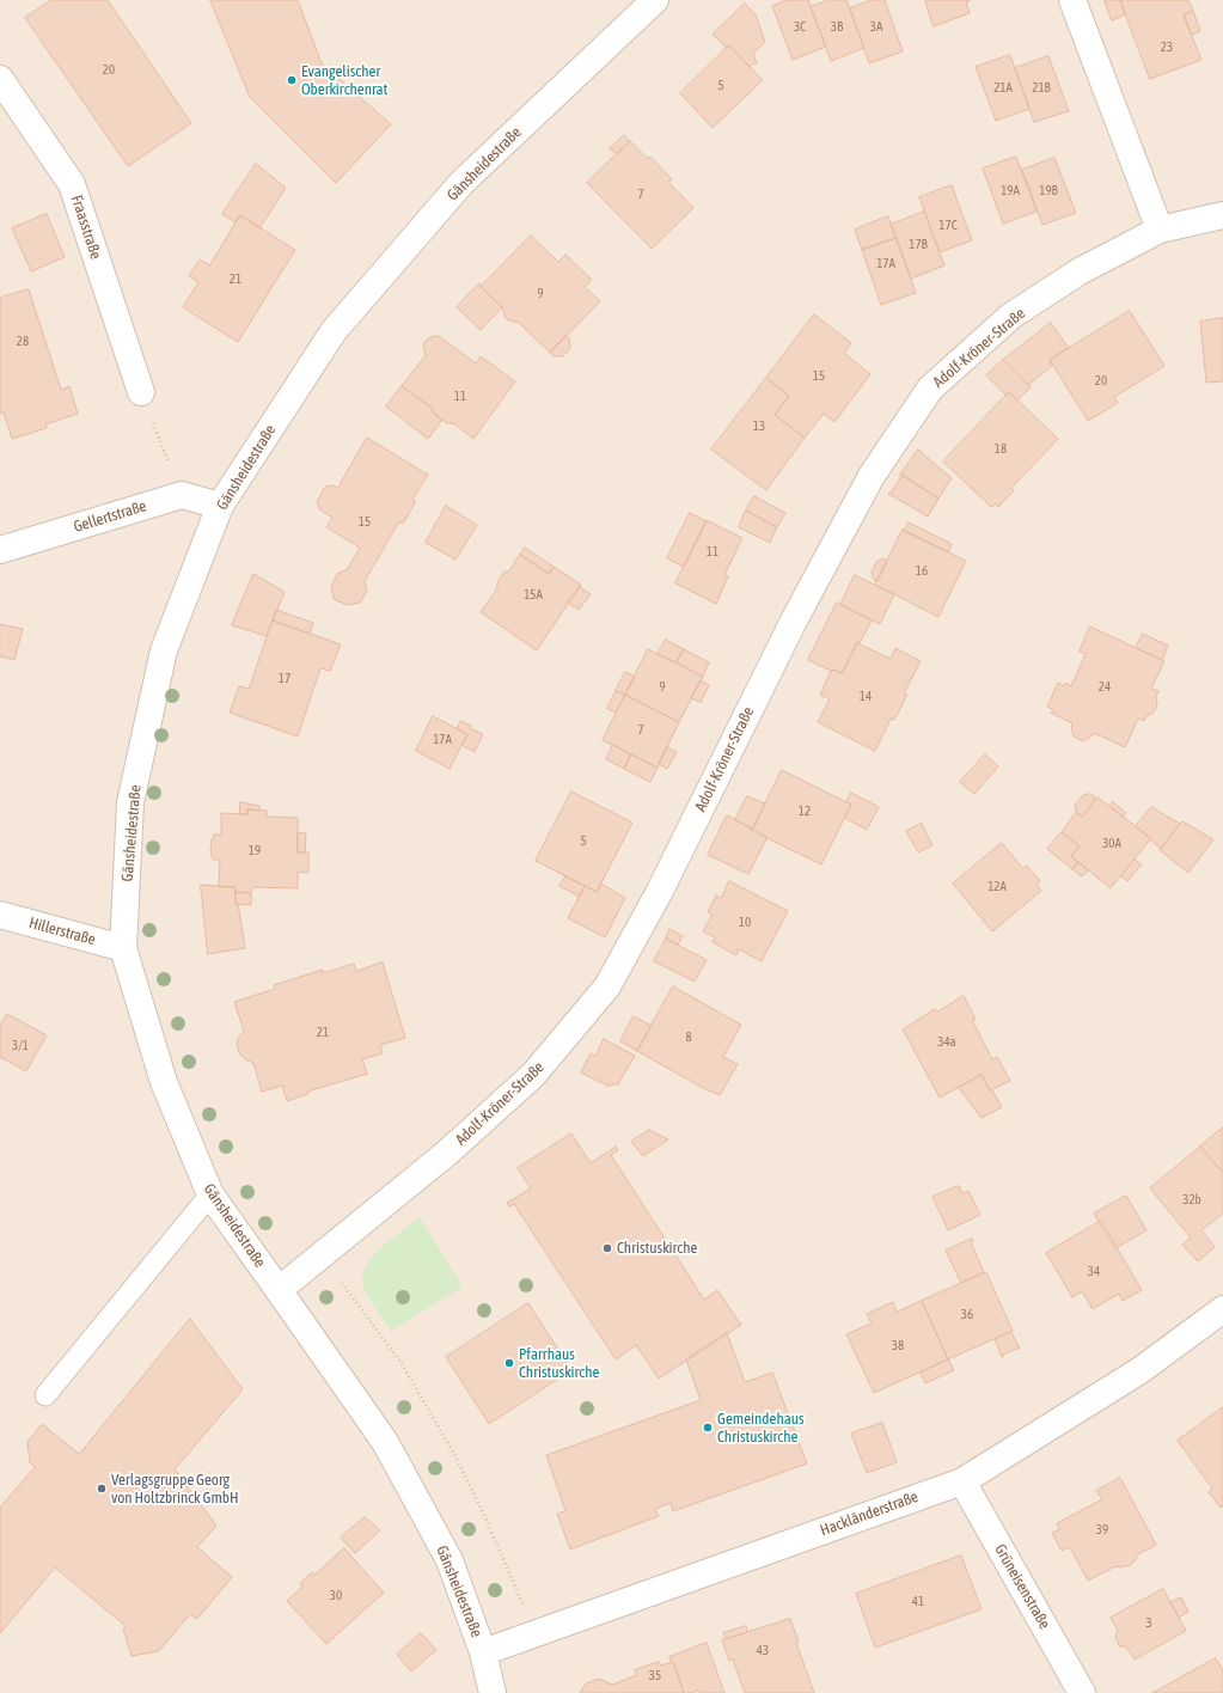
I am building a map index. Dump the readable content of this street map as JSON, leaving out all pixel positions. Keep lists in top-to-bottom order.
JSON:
{
  "streets": {
    "street": [
      "Gänsheidestraße",
      "Fraasstraße",
      "Adolf-Kröner-Straße",
      "Gellertstraße",
      "Hillerstraße",
      "Hackländerstraße",
      "Grüneisenstraße"
    ]
  },
  "crossings": [
    ["Gänsheidestraße", "Adolf-Kröner-Straße"],
    ["Gänsheidestraße", "Hillerstraße"],
    ["Gänsheidestraße", "Hackländerstraße"],
    ["Hackländerstraße", "Grüneisenstraße"]
  ],
  "places": [
    "Evangelischer Oberkirchenrat",
    "Christuskirche",
    "Pfarrhaus Christuskirche",
    "Gemeindehaus Christuskirche",
    "Verlagsgruppe Georg von Holtzbrinck GmbH"
  ],
  "house_numbers": [
    "3C",
    "3B",
    "3A",
    "23",
    "20",
    "5",
    "21A",
    "21B",
    "19A",
    "19B",
    "7",
    "17C",
    "17B",
    "17A",
    "21",
    "9",
    "28",
    "15",
    "20",
    "11",
    "13",
    "18",
    "15",
    "11",
    "16",
    "15A",
    "17",
    "9",
    "24",
    "14",
    "7",
    "17A",
    "12",
    "5",
    "30A",
    "19",
    "12A",
    "10",
    "21",
    "8",
    "34a",
    "3/1",
    "32b",
    "34",
    "36",
    "38",
    "39",
    "30",
    "41",
    "3",
    "43",
    "35"
  ]
}
